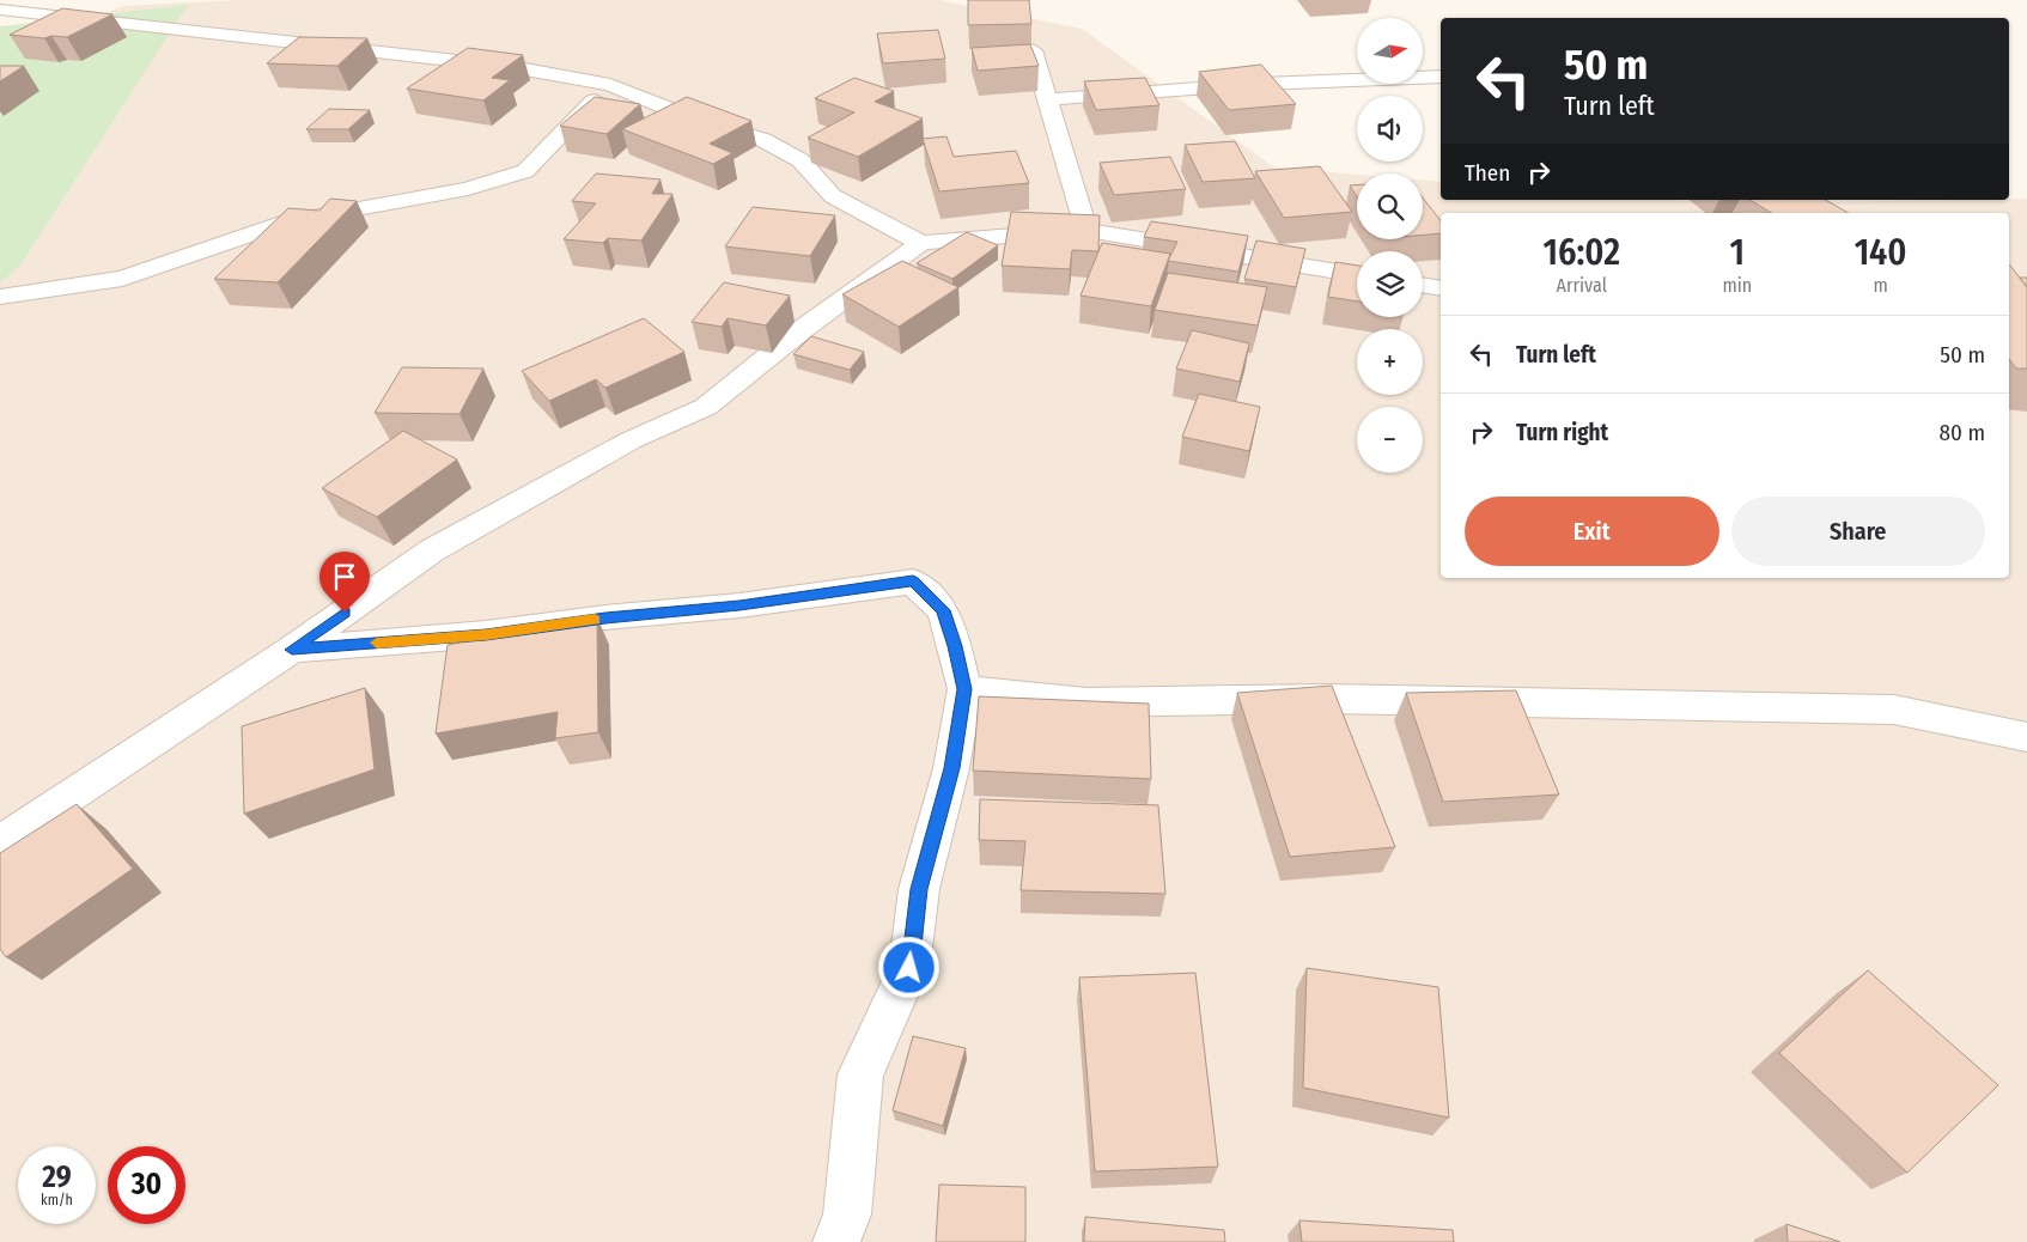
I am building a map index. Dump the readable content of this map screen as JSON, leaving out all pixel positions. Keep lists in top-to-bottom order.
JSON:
{
  "north": "right",
  "page": {
    "map_buttons": ["+", "−"],
    "turn": ["50 m", "Turn left"],
    "then": "Then",
    "eta": [
      "16:02",
      "Arrival",
      "1",
      "min",
      "140",
      "m"
    ],
    "list": [
      {
        "name": "Turn left",
        "value": "50 m"
      },
      {
        "name": "Turn right",
        "value": "80 m"
      }
    ],
    "buttons": ["Exit", "Share"],
    "speed": "29 km/h",
    "limit": "30"
  }
}
